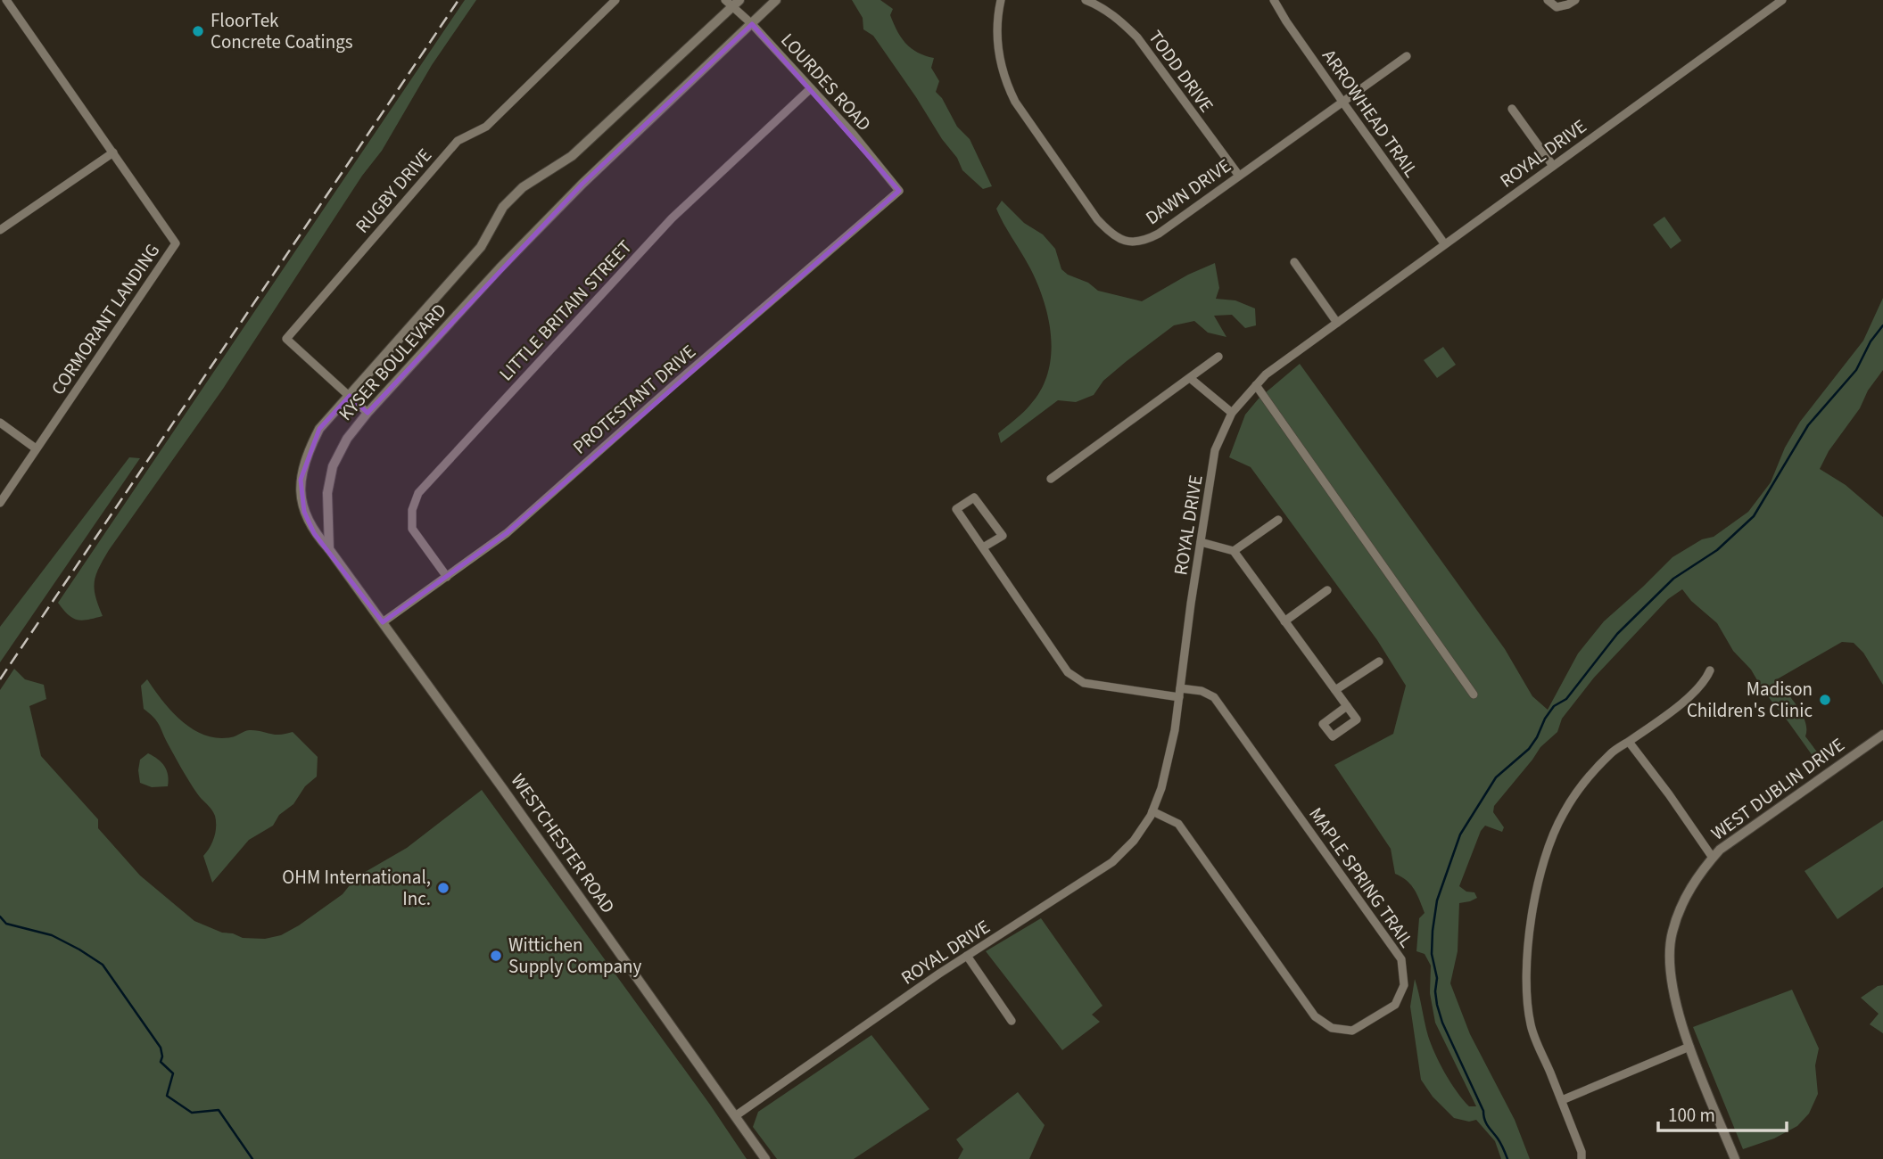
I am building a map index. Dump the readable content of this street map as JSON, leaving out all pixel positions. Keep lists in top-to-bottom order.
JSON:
{
  "streets": {
    "street": [
      "TODD DRIVE",
      "LOURDES ROAD",
      "ARROWHEAD TRAIL",
      "ROYAL DRIVE",
      "RUGBY DRIVE",
      "DAWN DRIVE",
      "LITTLE BRITAIN STREET",
      "CORMORANT LANDING",
      "KYSER BOULEVARD",
      "PROTESTANT DRIVE",
      "WEST DUBLIN DRIVE",
      "WESTCHESTER ROAD",
      "MAPLE SPRING TRAIL"
    ]
  },
  "crossings": [
    ["TODD DRIVE", "DAWN DRIVE"],
    ["LOURDES ROAD", "LITTLE BRITAIN STREET"],
    ["LOURDES ROAD", "KYSER BOULEVARD"],
    ["LOURDES ROAD", "PROTESTANT DRIVE"],
    ["ARROWHEAD TRAIL", "ROYAL DRIVE"],
    ["ARROWHEAD TRAIL", "DAWN DRIVE"],
    ["ROYAL DRIVE", "WESTCHESTER ROAD"],
    ["ROYAL DRIVE", "MAPLE SPRING TRAIL"],
    ["RUGBY DRIVE", "KYSER BOULEVARD"],
    ["LITTLE BRITAIN STREET", "PROTESTANT DRIVE"],
    ["KYSER BOULEVARD", "WESTCHESTER ROAD"],
    ["PROTESTANT DRIVE", "WESTCHESTER ROAD"]
  ],
  "places": [
    "FloorTek Concrete Coatings",
    "Madison Children's Clinic",
    "OHM International, Inc.",
    "Wittichen Supply Company"
  ],
  "scale_bar": "100 m"
}
